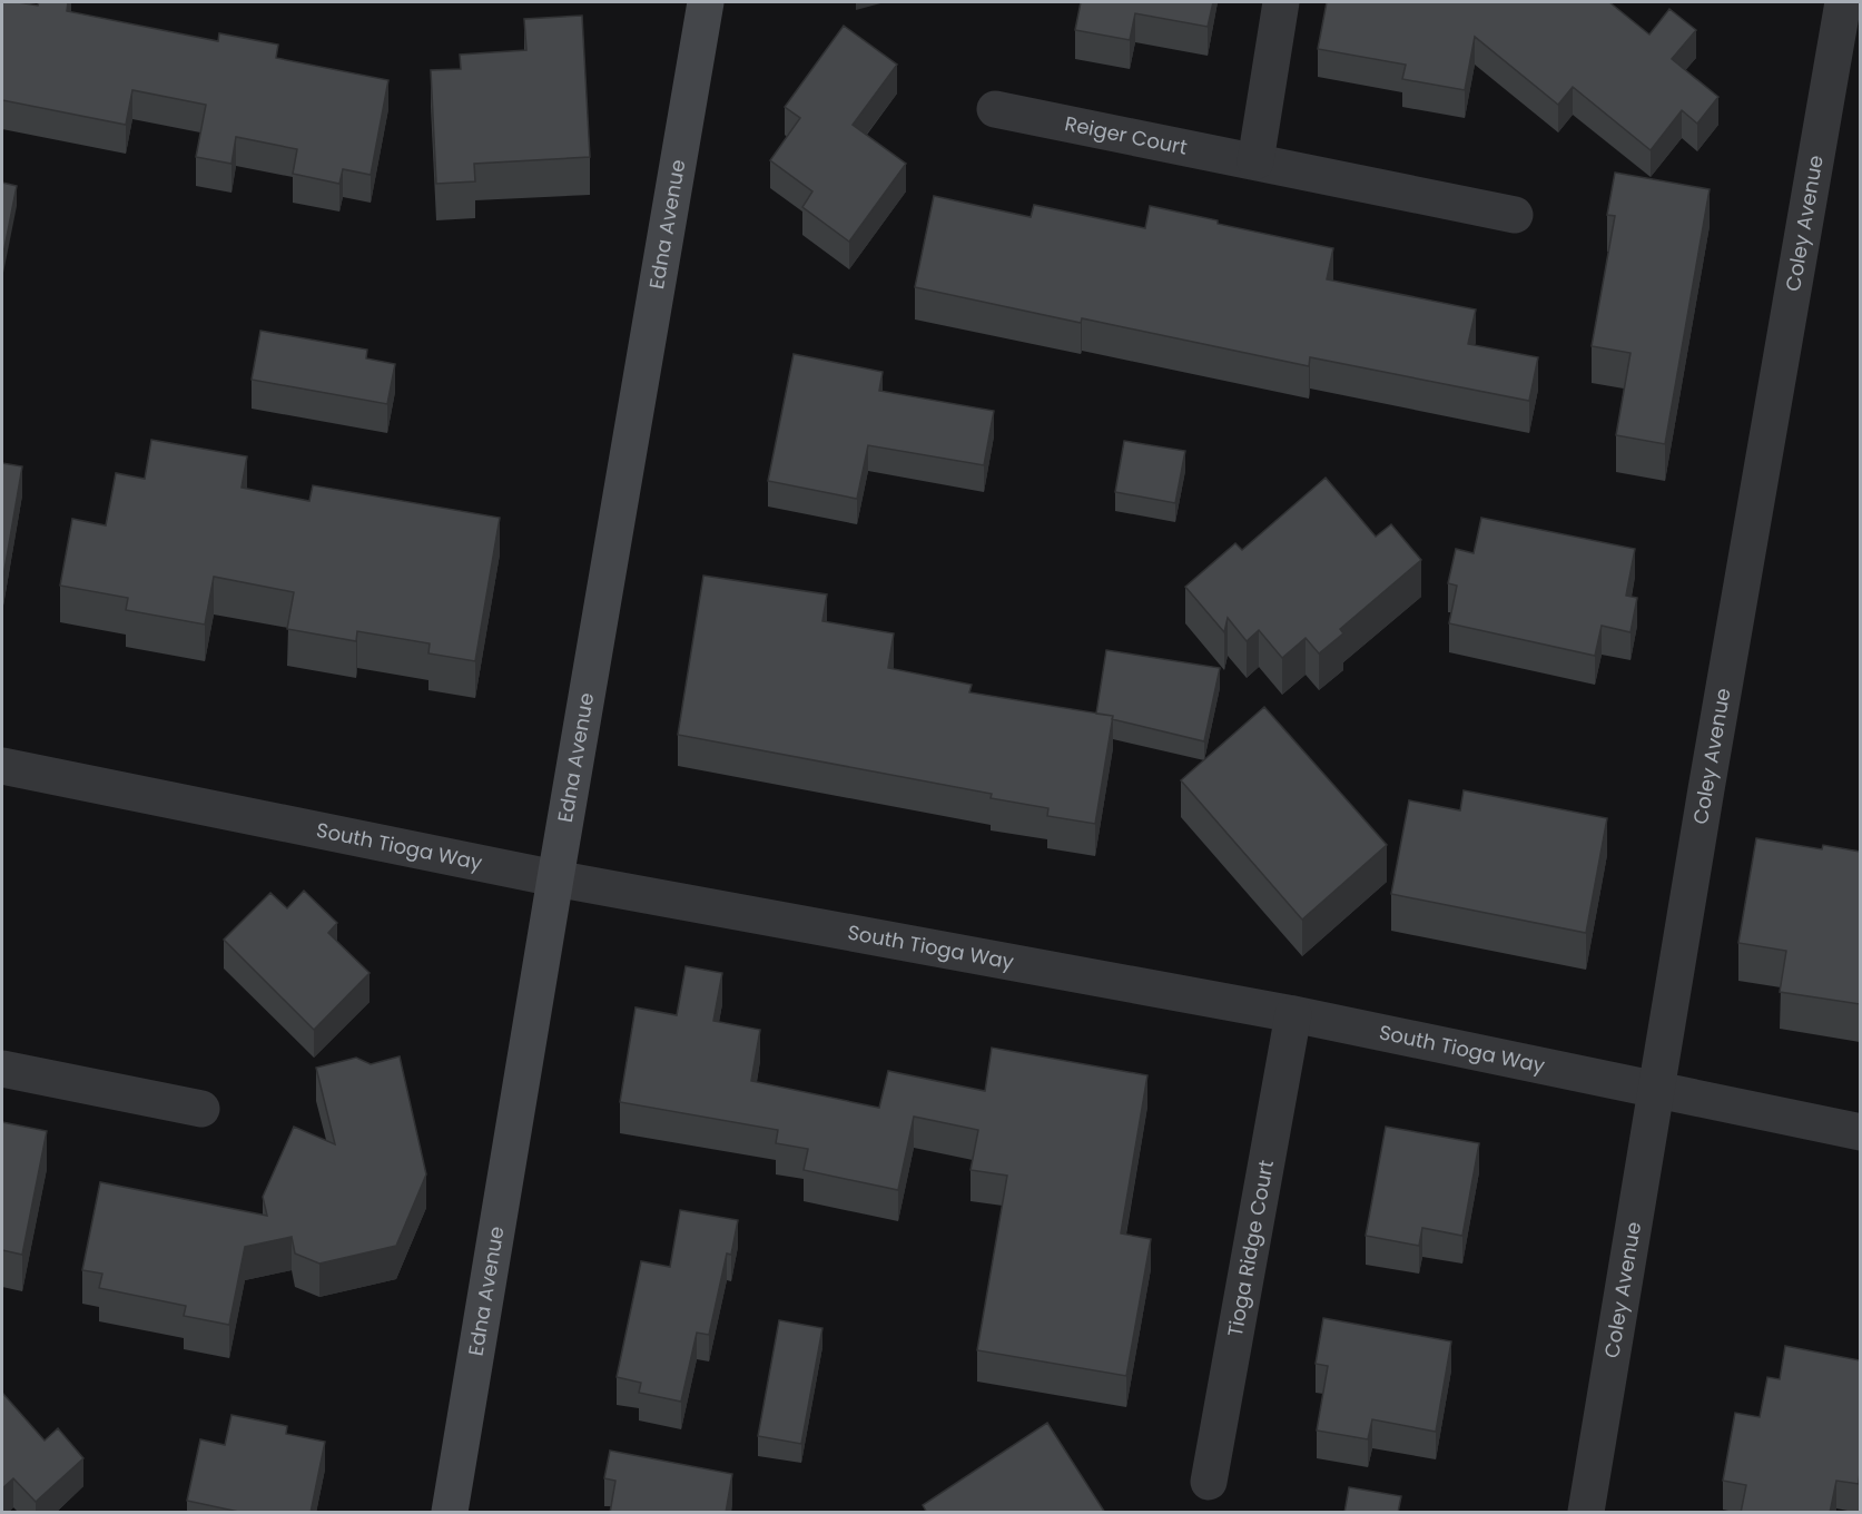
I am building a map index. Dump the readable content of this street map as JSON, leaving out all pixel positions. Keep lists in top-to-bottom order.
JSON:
{
  "streets": {
    "street": [
      "Reiger Court",
      "Edna Avenue",
      "Coley Avenue",
      "South Tioga Way",
      "Tioga Ridge Court"
    ]
  },
  "crossings": [
    ["Edna Avenue", "South Tioga Way"],
    ["Coley Avenue", "South Tioga Way"],
    ["South Tioga Way", "Tioga Ridge Court"]
  ]
}
